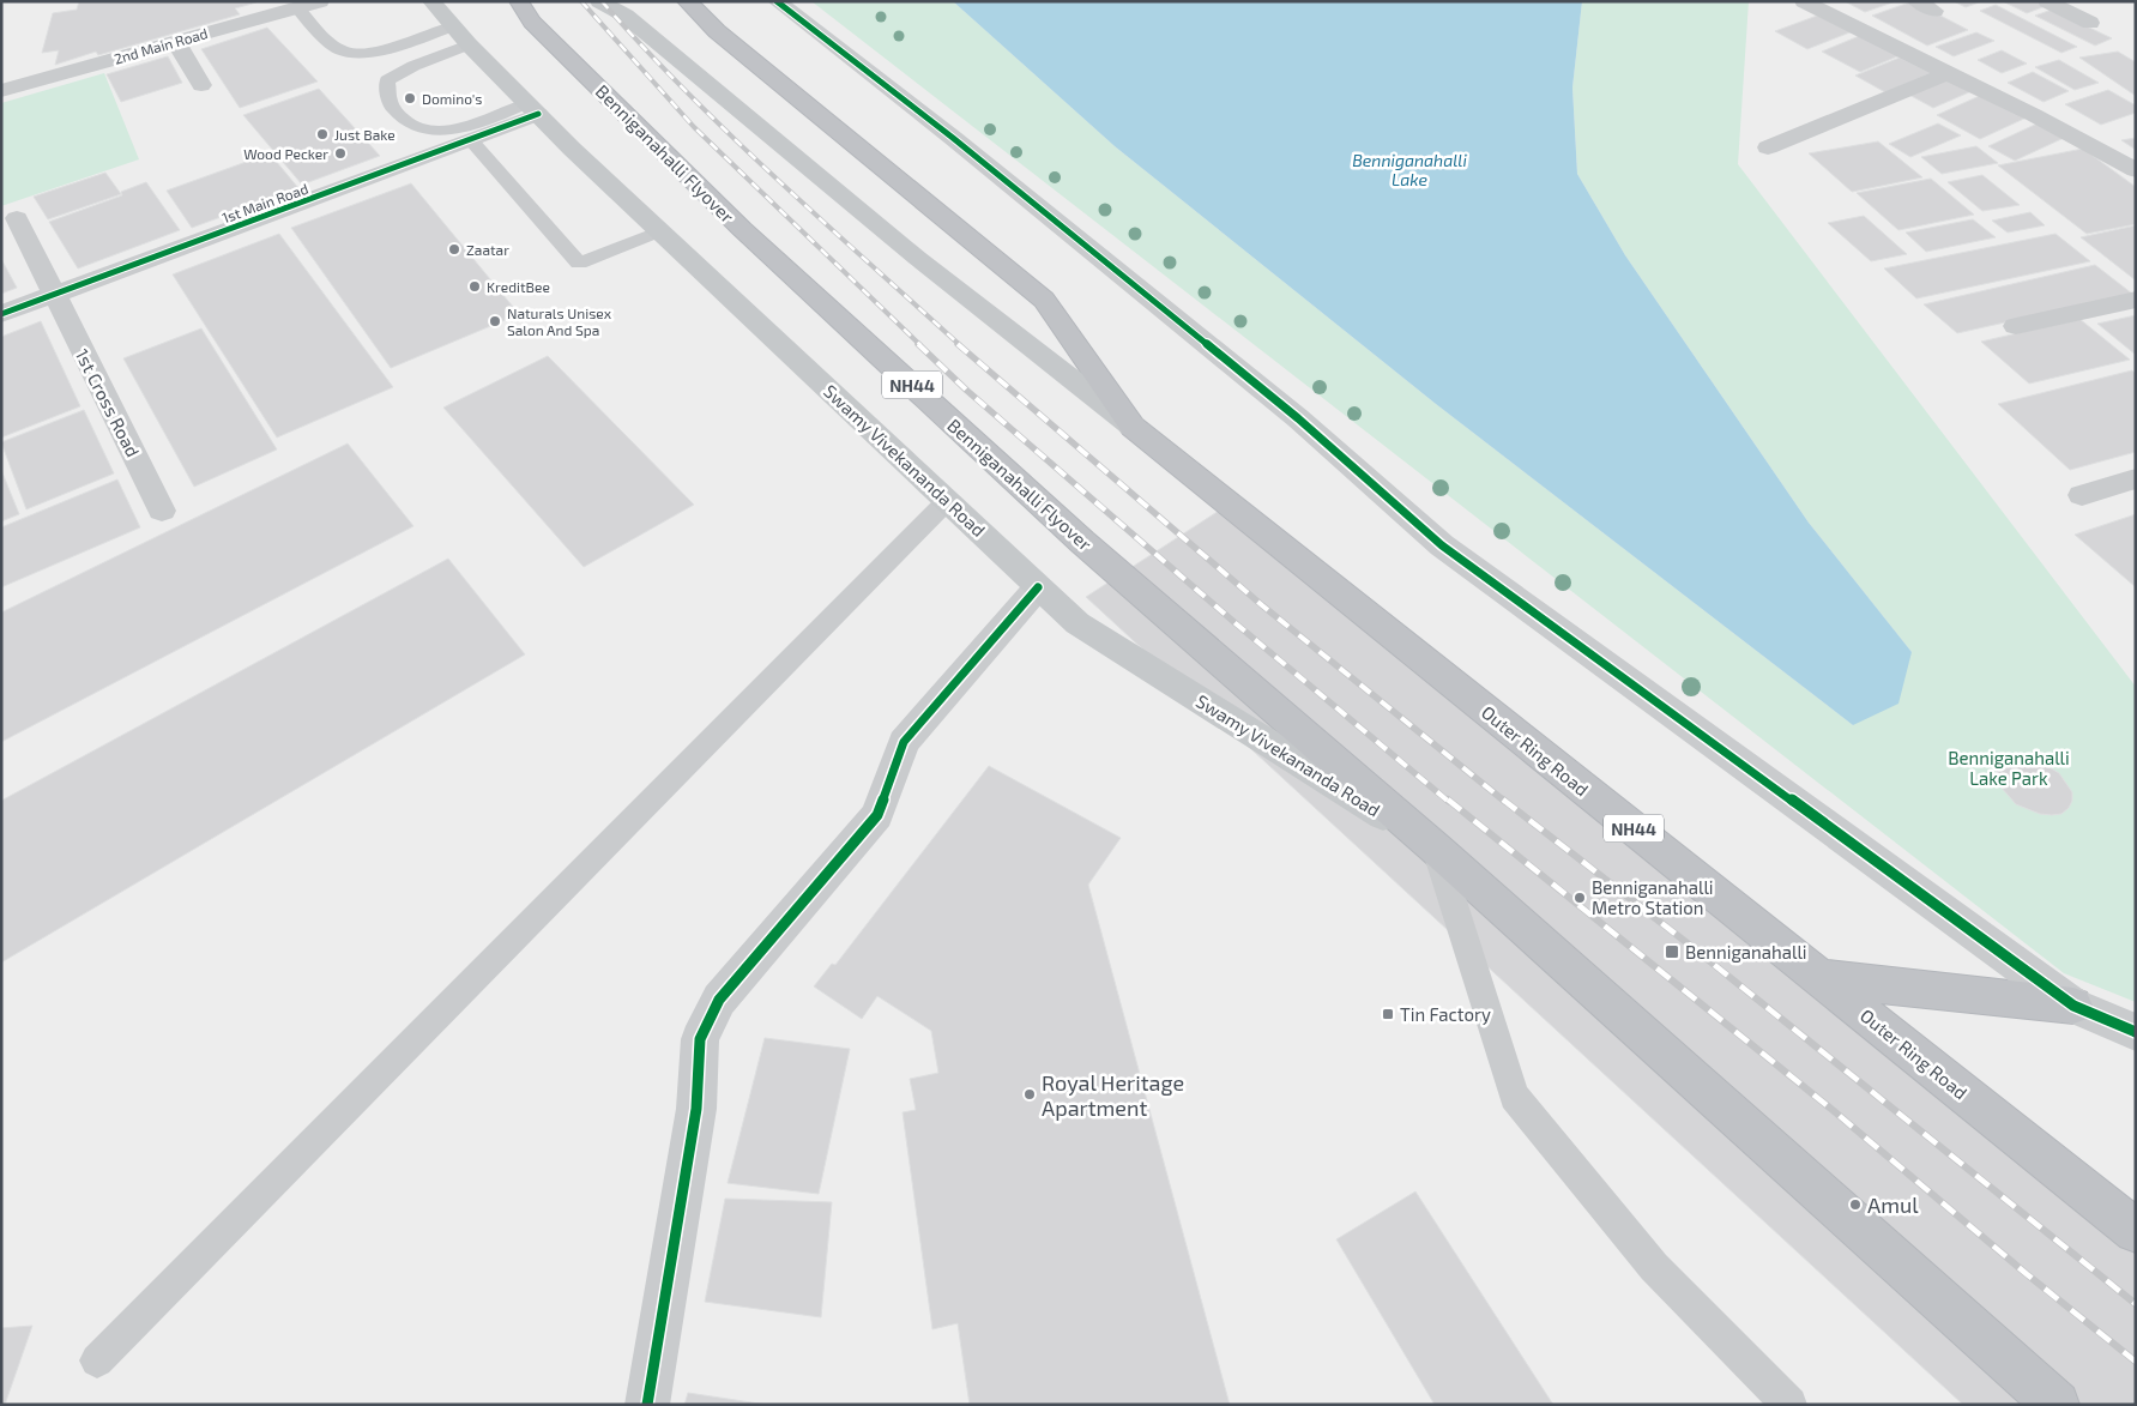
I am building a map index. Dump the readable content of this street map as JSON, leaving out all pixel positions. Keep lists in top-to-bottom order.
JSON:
{
  "streets": {
    "highway": ["Benniganahalli Flyover", "NH44", "Outer Ring Road"],
    "main road": ["Swamy Vivekananda Road"],
    "street": ["2nd Main Road", "1st Main Road", "1st Cross Road"]
  },
  "crossings": [
    ["Benniganahalli Flyover", "NH44"],
    ["Benniganahalli Flyover", "Swamy Vivekananda Road"],
    ["1st Main Road", "1st Cross Road"],
    ["1st Main Road", "Swamy Vivekananda Road"],
    ["NH44", "Swamy Vivekananda Road"],
    ["NH44", "Outer Ring Road"]
  ],
  "water": ["Benniganahalli Lake"],
  "parks": ["Benniganahalli Lake Park"],
  "places": {
    "other": [
      "Domino's",
      "Just Bake",
      "Wood Pecker",
      "Zaatar",
      "KreditBee",
      "Naturals Unisex Salon And Spa",
      "Benniganahalli Metro Station",
      "Royal Heritage Apartment",
      "Amul"
    ],
    "transit": ["Benniganahalli", "Tin Factory"]
  }
}
